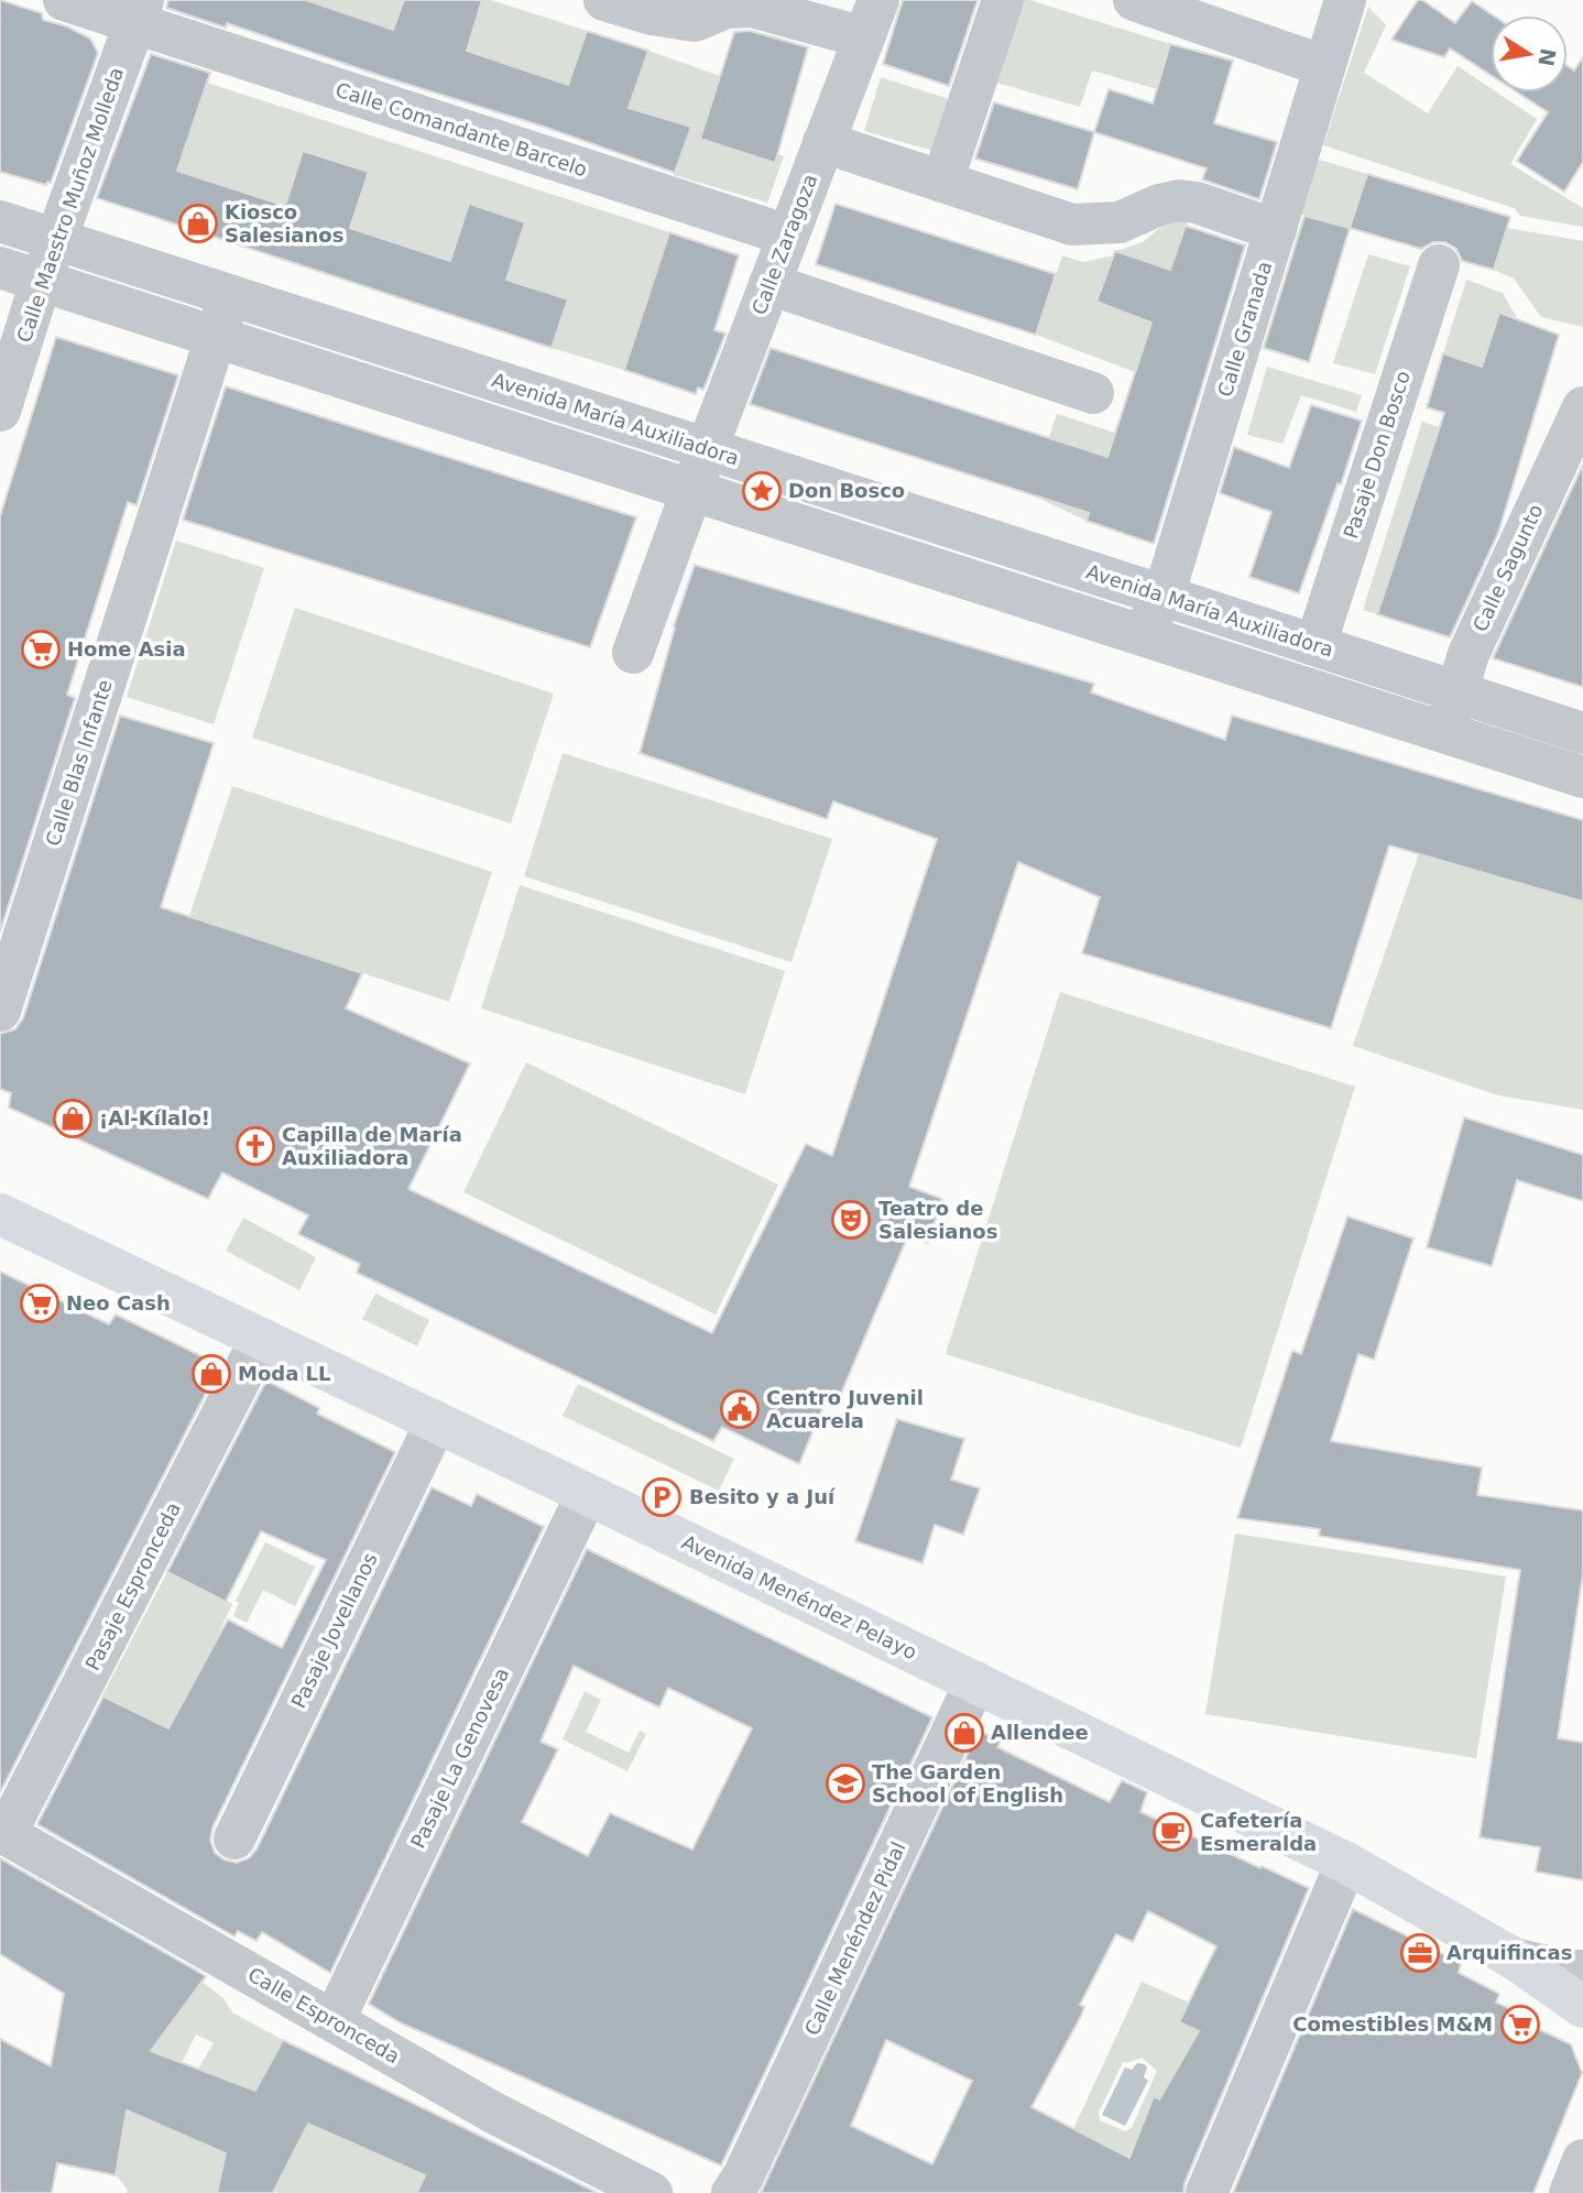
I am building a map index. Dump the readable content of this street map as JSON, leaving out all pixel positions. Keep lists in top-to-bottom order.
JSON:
{
  "streets": {
    "main road": ["Avenida Menéndez Pelayo"],
    "street": [
      "Calle Comandante Barcelo",
      "Calle Maestro Muñoz Molleda",
      "Calle Zaragoza",
      "Calle Granada",
      "Avenida María Auxiliadora",
      "Pasaje Don Bosco",
      "Calle Sagunto",
      "Calle Blas Infante",
      "Pasaje Espronceda",
      "Pasaje Jovellanos",
      "Pasaje La Genovesa",
      "Calle Menéndez Pidal",
      "Calle Espronceda"
    ]
  },
  "crossings": [
    ["Calle Comandante Barcelo", "Calle Maestro Muñoz Molleda"],
    ["Calle Comandante Barcelo", "Calle Zaragoza"],
    ["Calle Maestro Muñoz Molleda", "Avenida María Auxiliadora"],
    ["Calle Zaragoza", "Avenida María Auxiliadora"],
    ["Calle Granada", "Avenida María Auxiliadora"],
    ["Avenida María Auxiliadora", "Pasaje Don Bosco"],
    ["Avenida María Auxiliadora", "Calle Sagunto"],
    ["Avenida María Auxiliadora", "Calle Blas Infante"],
    ["Pasaje Espronceda", "Avenida Menéndez Pelayo"],
    ["Pasaje Espronceda", "Calle Espronceda"],
    ["Avenida Menéndez Pelayo", "Pasaje Jovellanos"],
    ["Avenida Menéndez Pelayo", "Pasaje La Genovesa"],
    ["Avenida Menéndez Pelayo", "Calle Menéndez Pidal"],
    ["Pasaje La Genovesa", "Calle Espronceda"]
  ],
  "places": {
    "shop": [
      "Kiosco Salesianos",
      "¡Al-Kílalo!",
      "Moda LL",
      "Allendee"
    ],
    "place": ["Don Bosco"],
    "supermarket": ["Home Asia", "Neo Cash", "Comestibles M&M"],
    "church": ["Capilla de María Auxiliadora"],
    "theatre": ["Teatro de Salesianos"],
    "public building": ["Centro Juvenil Acuarela"],
    "parking": ["Besito y a Juí"],
    "school or university": ["The Garden School of English"],
    "cafe": ["Cafetería Esmeralda"],
    "office": ["Arquifincas"]
  },
  "north": "right"
}
